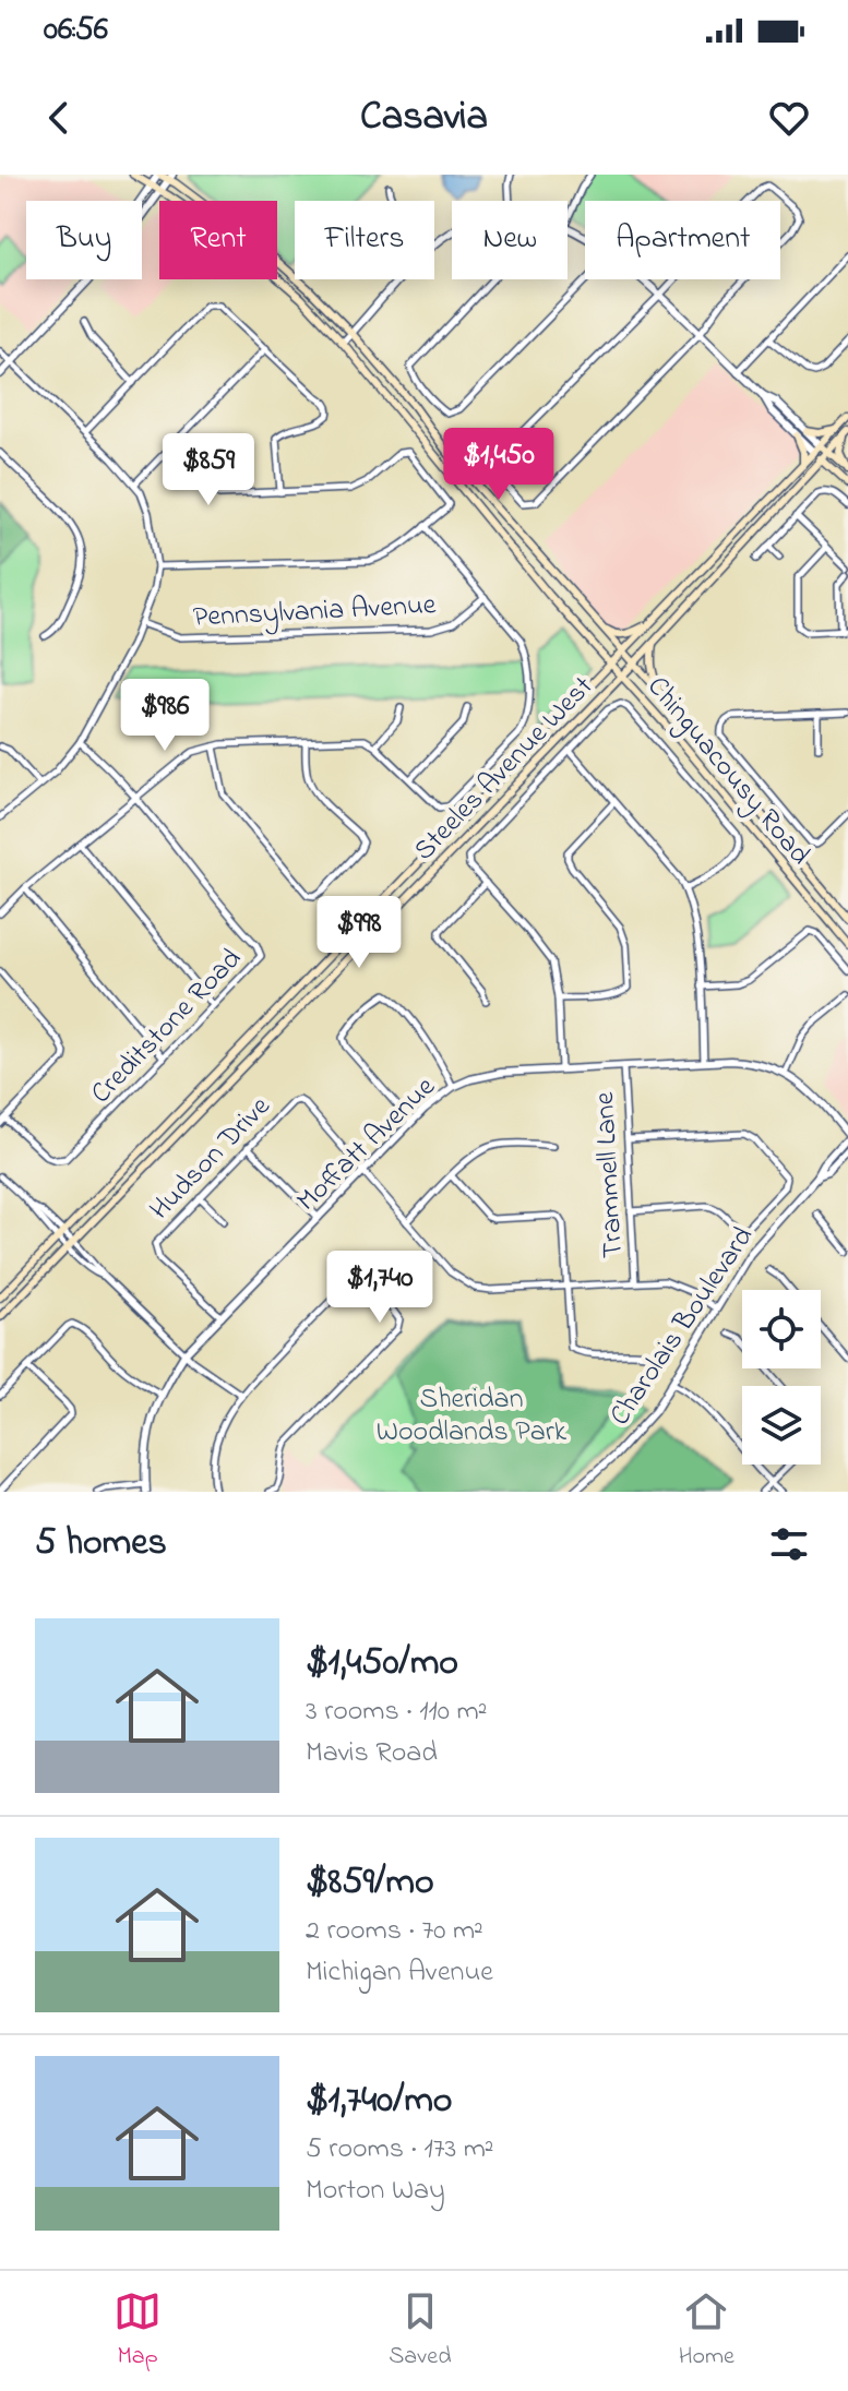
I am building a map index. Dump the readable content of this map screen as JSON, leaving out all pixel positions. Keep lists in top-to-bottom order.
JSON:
{
  "streets": {
    "main road": ["Steeles Avenue West", "Chinguacousy Road"],
    "street": [
      "Pennsylvania Avenue",
      "Creditstone Road",
      "Moffatt Avenue",
      "Hudson Drive",
      "Trammell Lane",
      "Charolais Boulevard"
    ]
  },
  "crossings": [
    ["Steeles Avenue West", "Chinguacousy Road"],
    ["Moffatt Avenue", "Hudson Drive"],
    ["Moffatt Avenue", "Trammell Lane"],
    ["Moffatt Avenue", "Charolais Boulevard"]
  ],
  "parks": ["Sheridan Woodlands Park"],
  "page": {
    "status": "06:56",
    "header": "Casavia",
    "chip": [
      "Buy",
      "Rent",
      "Filters",
      "New",
      "Apartment"
    ],
    "price": [
      "$1,450",
      "$859",
      "$986",
      "$998",
      "$1,740"
    ],
    "heading": "5 homes",
    "list": [
      {
        "name": "$1,450/mo",
        "note": "3 rooms · 110 m² · Mavis Road"
      },
      {
        "name": "$859/mo",
        "note": "2 rooms · 70 m² · Michigan Avenue"
      },
      {
        "name": "$1,740/mo",
        "note": "5 rooms · 173 m² · Morton Way"
      }
    ],
    "tabs": ["Map", "Saved", "Home"]
  }
}
